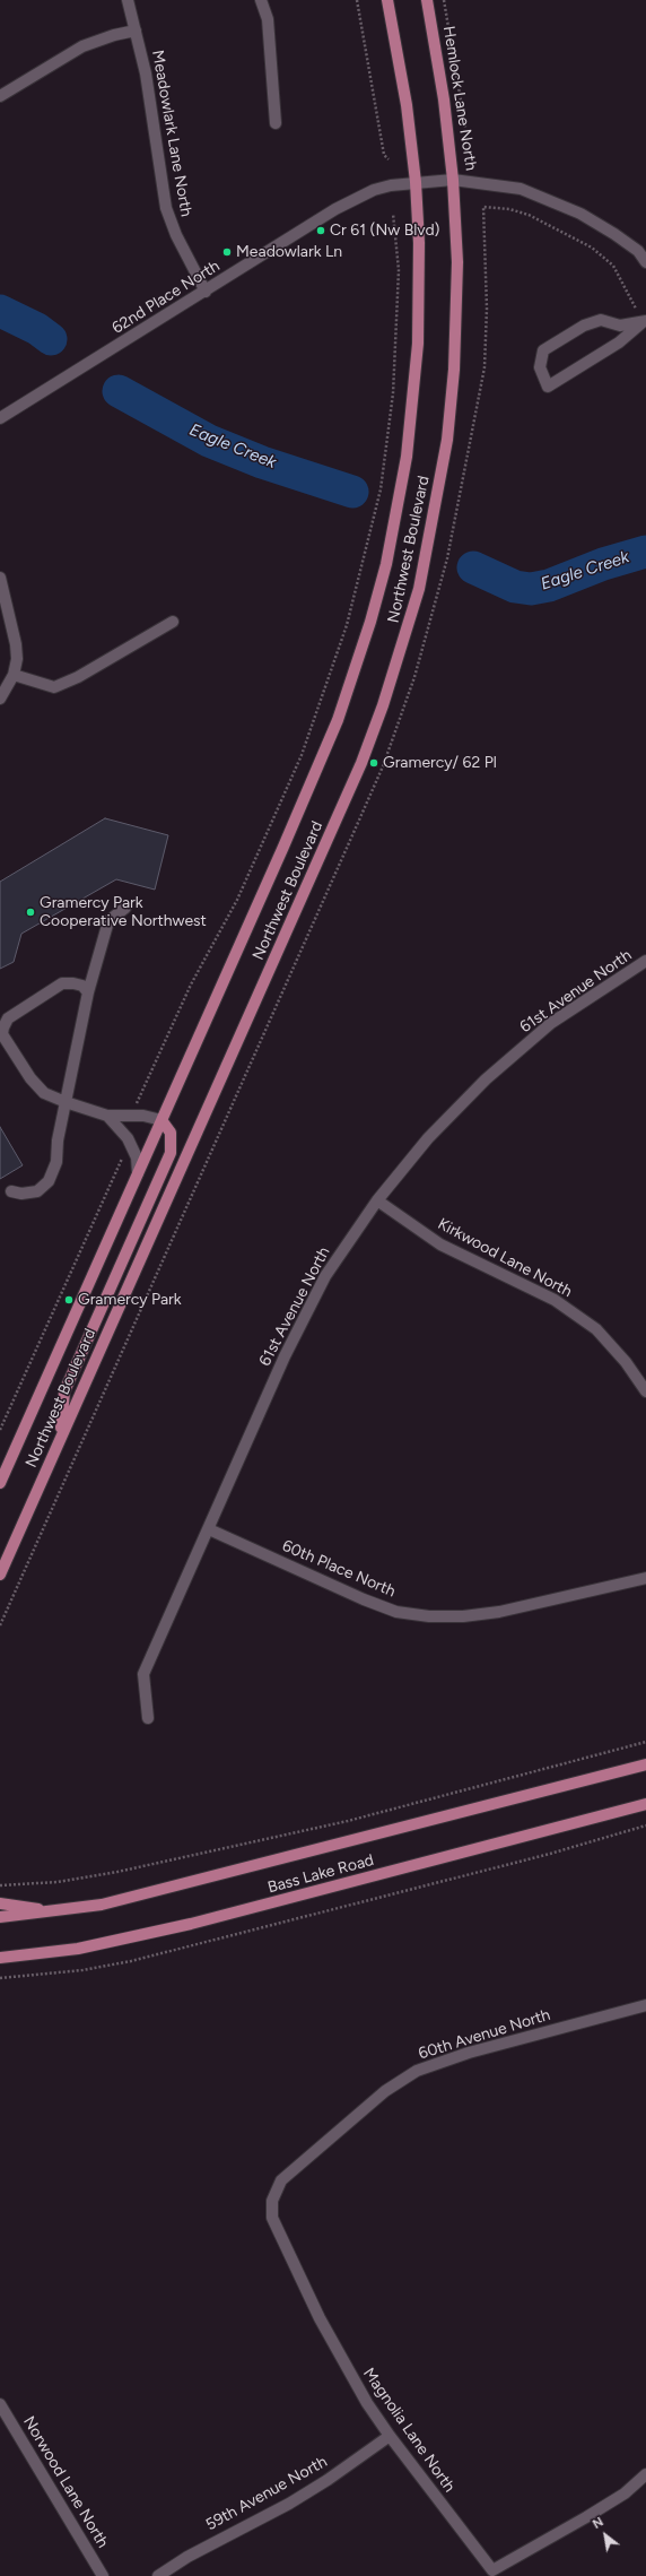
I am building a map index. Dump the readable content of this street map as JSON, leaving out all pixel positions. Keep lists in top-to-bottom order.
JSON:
{
  "streets": {
    "main road": ["Hemlock Lane North", "Northwest Boulevard", "Bass Lake Road"],
    "street": [
      "Meadowlark Lane North",
      "62nd Place North",
      "61st Avenue North",
      "Kirkwood Lane North",
      "60th Place North",
      "60th Avenue North",
      "Magnolia Lane North",
      "Norwood Lane North",
      "59th Avenue North"
    ]
  },
  "crossings": [
    ["Hemlock Lane North", "62nd Place North"],
    ["Hemlock Lane North", "Northwest Boulevard"],
    ["Meadowlark Lane North", "62nd Place North"],
    ["62nd Place North", "Northwest Boulevard"],
    ["61st Avenue North", "Kirkwood Lane North"],
    ["61st Avenue North", "60th Place North"],
    ["60th Avenue North", "Magnolia Lane North"],
    ["Magnolia Lane North", "59th Avenue North"]
  ],
  "water": ["Eagle Creek"],
  "places": [
    "Cr 61 (Nw Blvd)",
    "Meadowlark Ln",
    "Gramercy/ 62 Pl",
    "Gramercy Park Cooperative Northwest",
    "Gramercy Park"
  ],
  "north": "top left"
}
